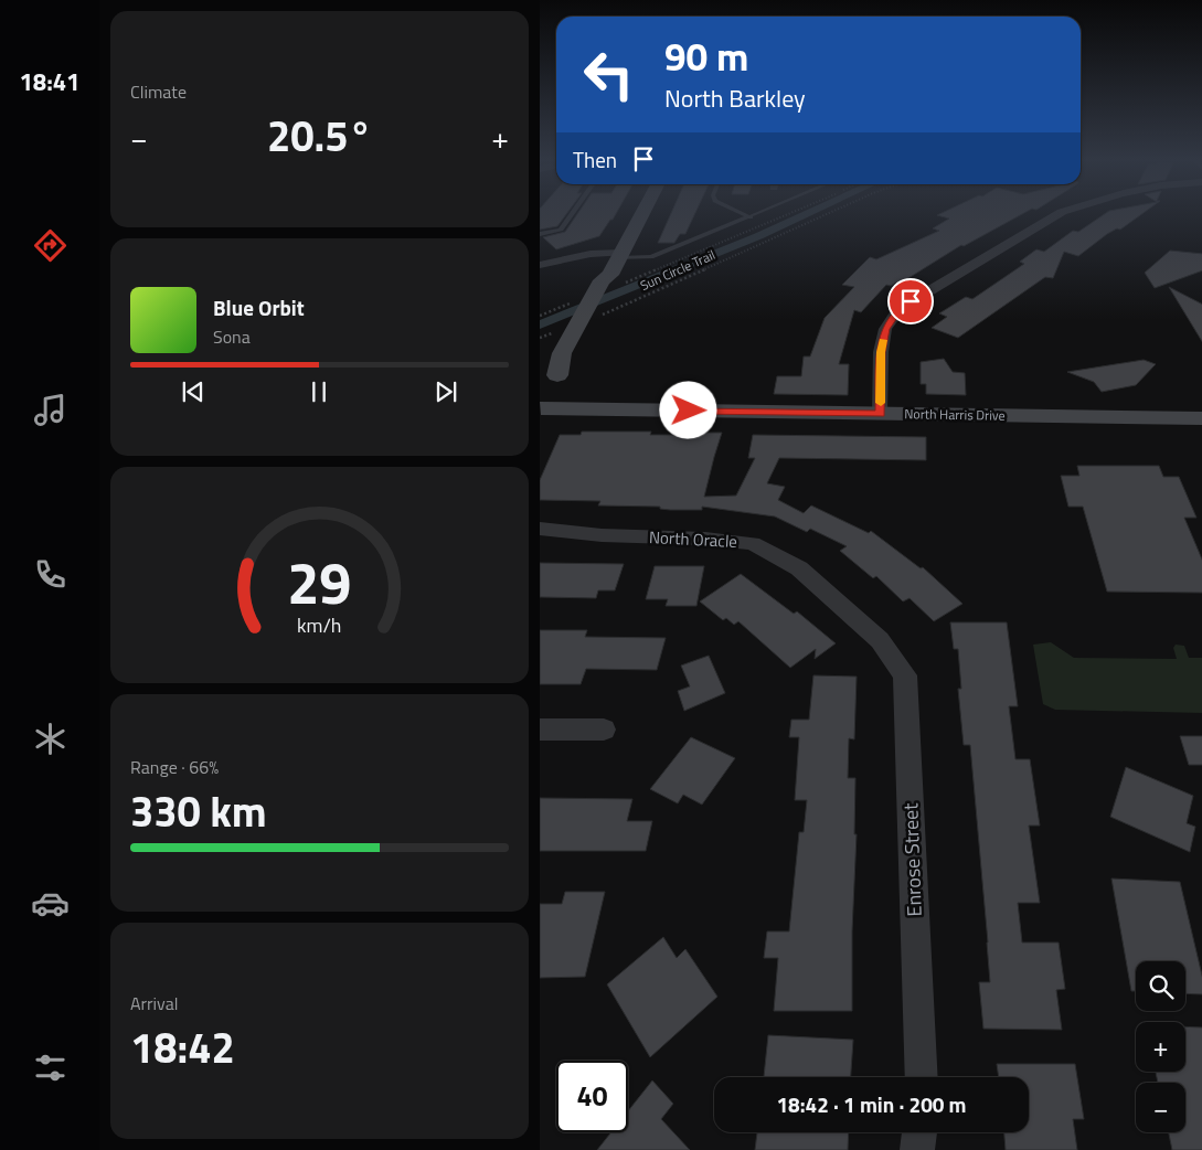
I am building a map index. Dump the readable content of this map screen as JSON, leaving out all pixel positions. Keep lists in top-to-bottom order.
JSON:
{
  "streets": {
    "street": ["North Harris Drive", "North Oracle", "Enrose Street"],
    "path": ["Sun Circle Trail"]
  },
  "crossings": [
    ["North Oracle", "Enrose Street"]
  ],
  "page": {
    "tabs": "18:41",
    "tile": [
      "Climate",
      ["Range · 66%", "330 km"],
      ["Arrival", "18:42"]
    ],
    "turn": ["90 m", "North Barkley"],
    "heat": ["−", "20.5°", "+"],
    "then": "Then",
    "song": ["Blue Orbit", "Sona"],
    "map_buttons": ["+", "−"],
    "limit": "40",
    "trip": "18:42 · 1 min · 200 m",
    "gauge": ["29", "km/h"]
  }
}
